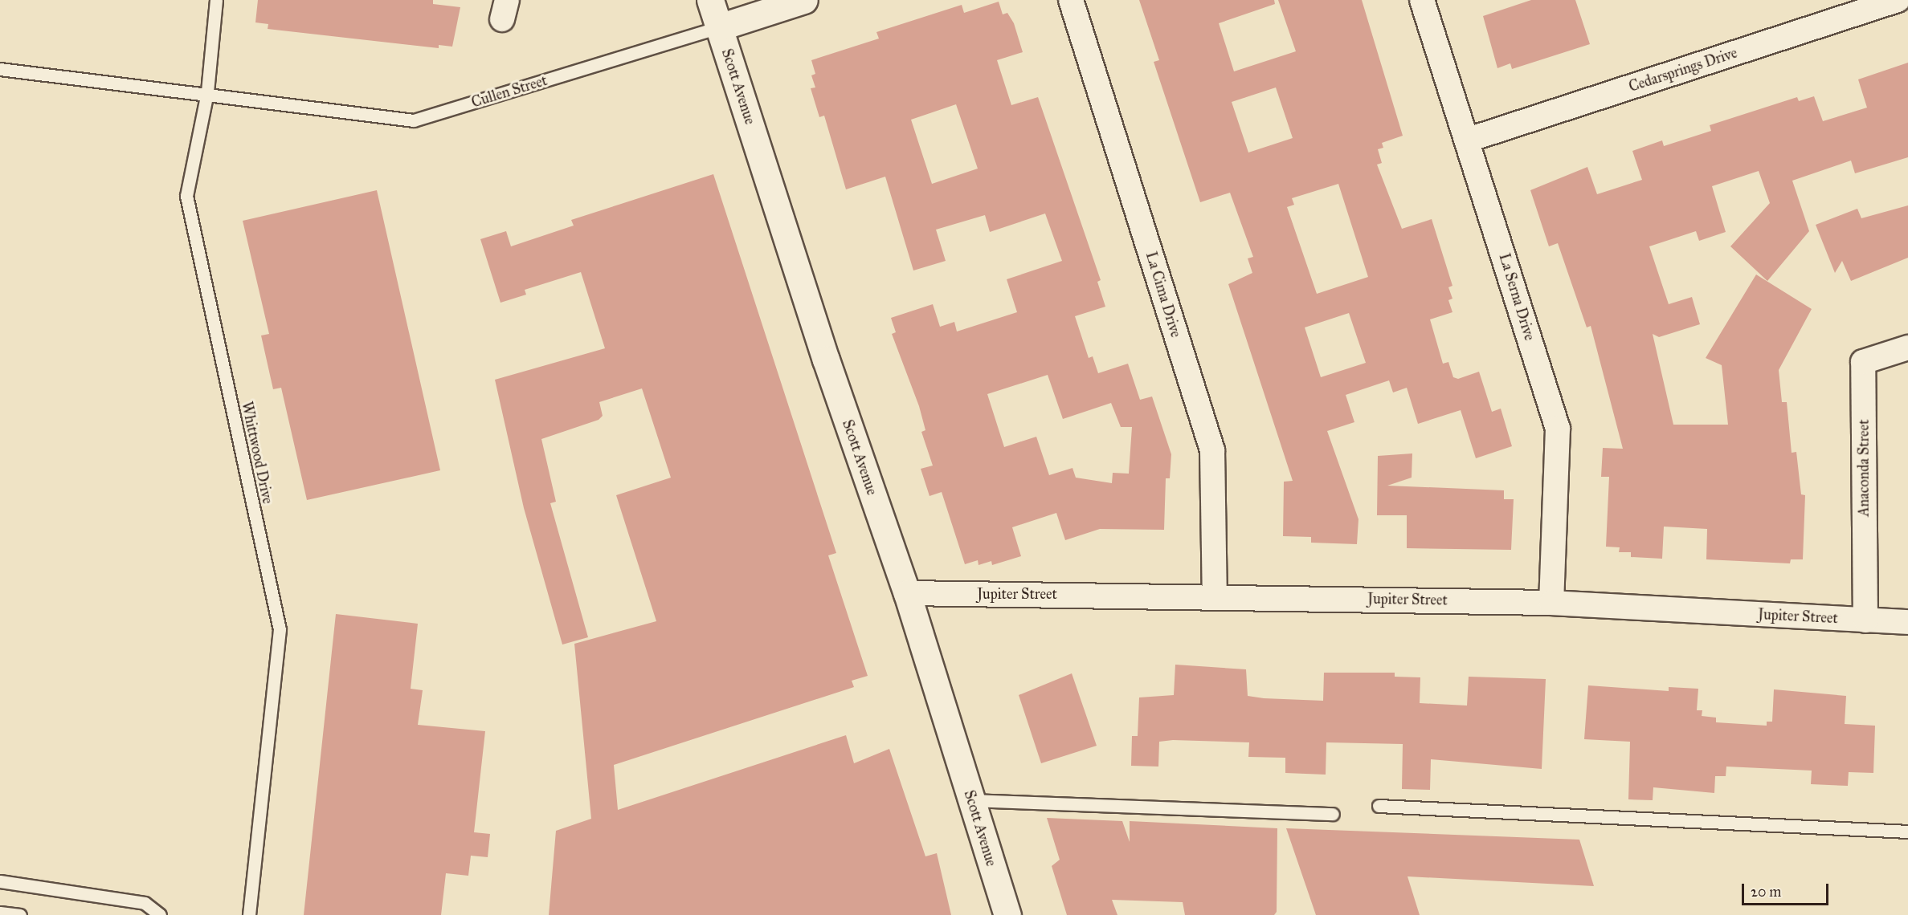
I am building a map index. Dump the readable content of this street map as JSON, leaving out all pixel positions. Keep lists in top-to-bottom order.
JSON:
{
  "streets": {
    "street": [
      "Cedarsprings Drive",
      "Scott Avenue",
      "Cullen Street",
      "La Cima Drive",
      "La Serna Drive",
      "Anaconda Street",
      "Jupiter Street"
    ],
    "lane": ["Whittwood Drive"]
  },
  "crossings": [
    ["Cedarsprings Drive", "La Serna Drive"],
    ["Scott Avenue", "Cullen Street"],
    ["Scott Avenue", "Jupiter Street"],
    ["Cullen Street", "Whittwood Drive"],
    ["La Cima Drive", "Jupiter Street"],
    ["La Serna Drive", "Jupiter Street"],
    ["Anaconda Street", "Jupiter Street"]
  ],
  "scale_bar": "20 m"
}
